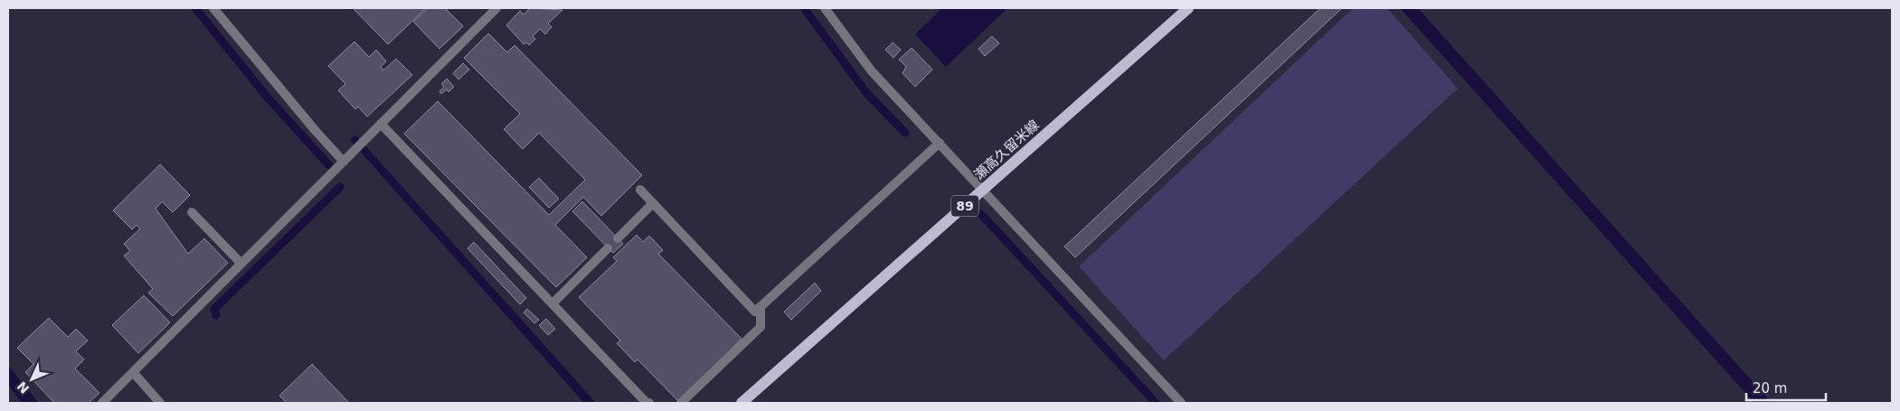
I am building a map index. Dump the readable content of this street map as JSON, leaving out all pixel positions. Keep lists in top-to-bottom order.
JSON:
{
  "streets": {
    "main road": ["瀬高久留米線", "89"]
  },
  "scale_bar": "20 m",
  "north": "bottom left"
}
